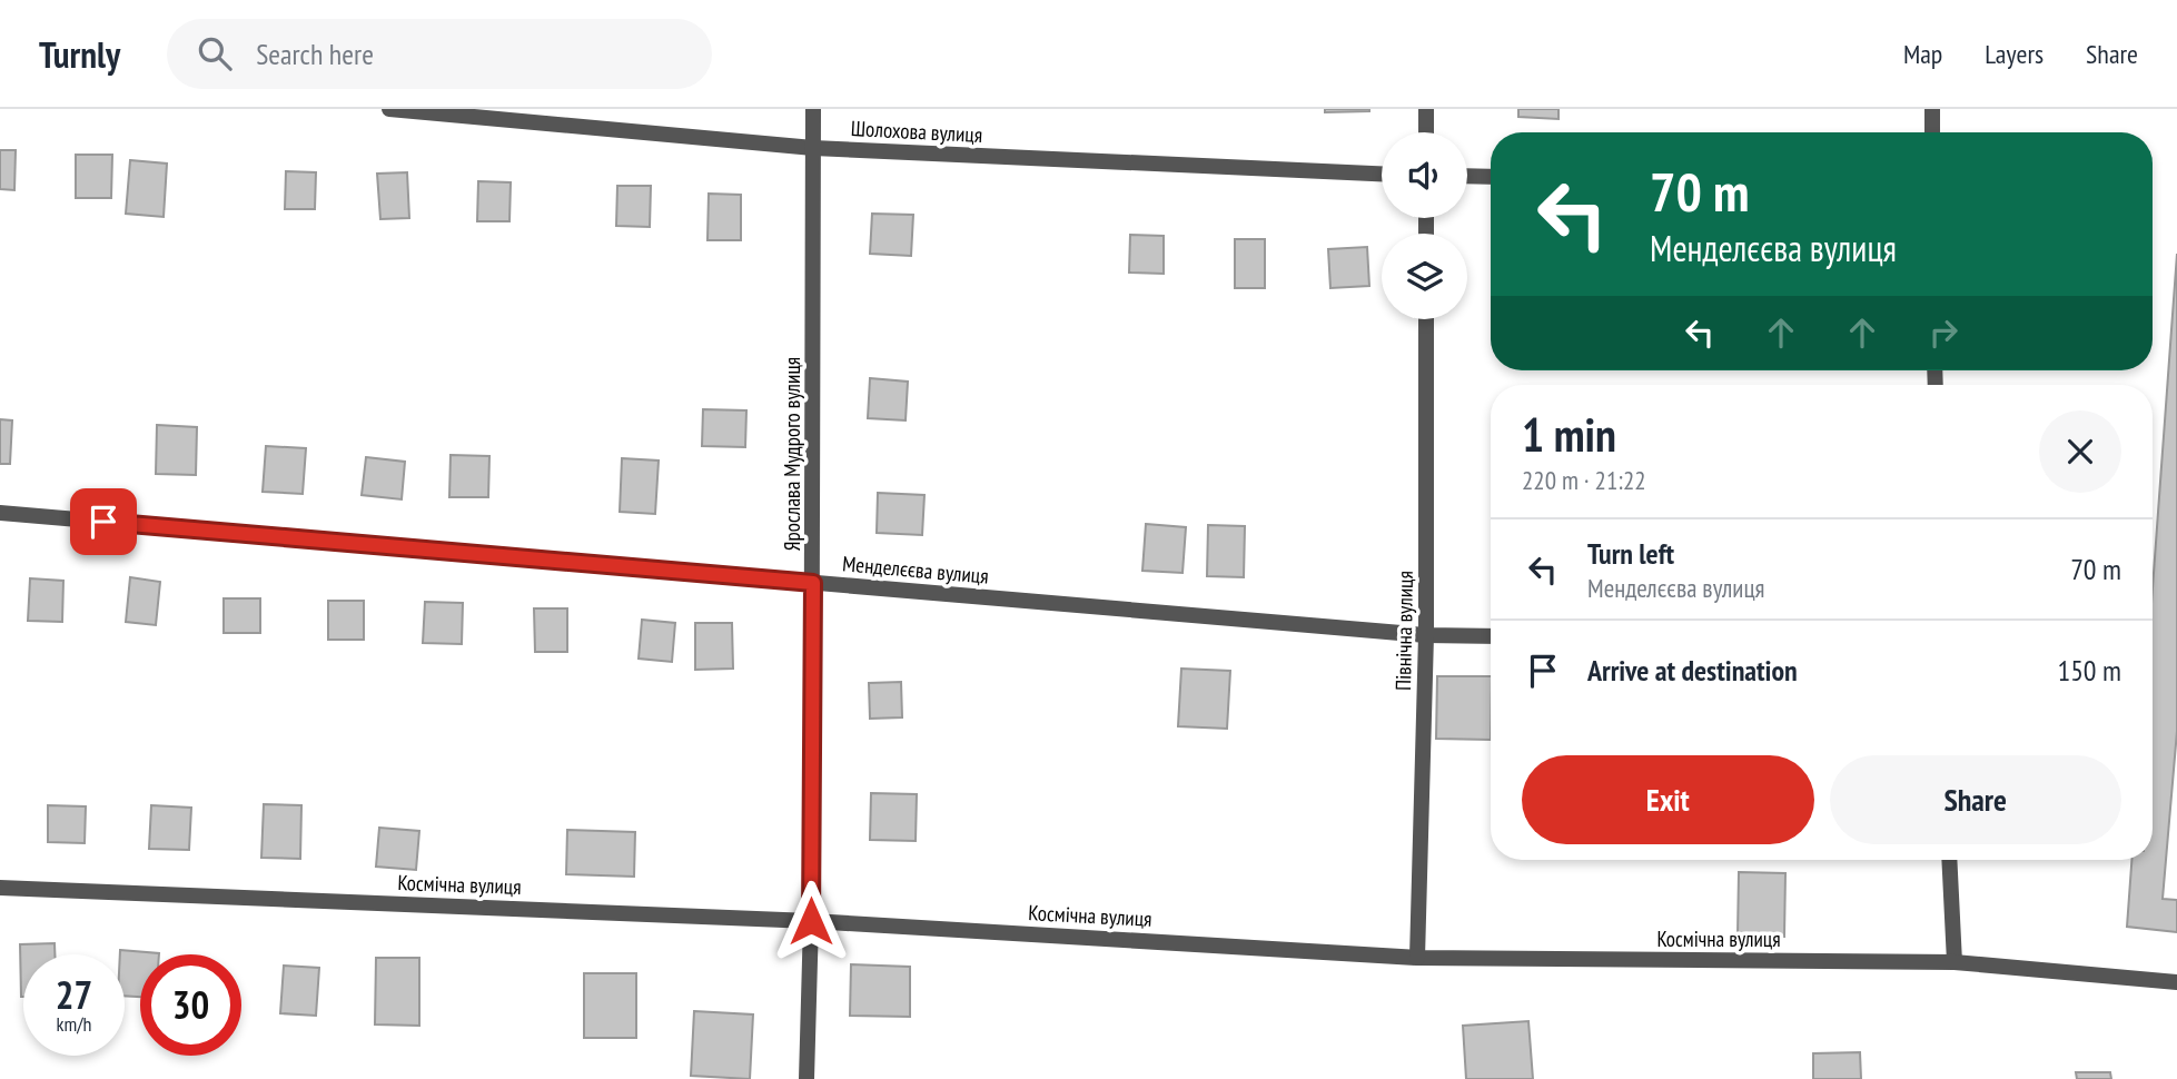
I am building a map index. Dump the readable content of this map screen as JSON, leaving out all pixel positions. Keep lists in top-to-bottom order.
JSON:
{
  "streets": {
    "street": [
      "Шолохова вулиця",
      "Ярослава Мудрого вулиця",
      "Менделєєва вулиця",
      "Північна вулиця",
      "Космічна вулиця"
    ]
  },
  "crossings": [
    ["Шолохова вулиця", "Ярослава Мудрого вулиця"],
    ["Ярослава Мудрого вулиця", "Менделєєва вулиця"],
    ["Ярослава Мудрого вулиця", "Космічна вулиця"],
    ["Менделєєва вулиця", "Північна вулиця"],
    ["Північна вулиця", "Космічна вулиця"]
  ],
  "page": {
    "header": "Turnly",
    "search": "Search here",
    "nav": ["Map", "Layers", "Share"],
    "turn": ["70 m", "Менделєєва вулиця"],
    "heading": ["1 min", "220 m · 21:22"],
    "list": [
      {
        "name": "Turn left",
        "note": "Менделєєва вулиця",
        "value": "70 m"
      },
      {
        "name": "Arrive at destination",
        "value": "150 m"
      }
    ],
    "buttons": ["Exit", "Share"],
    "speed": "27 km/h",
    "limit": "30"
  }
}
